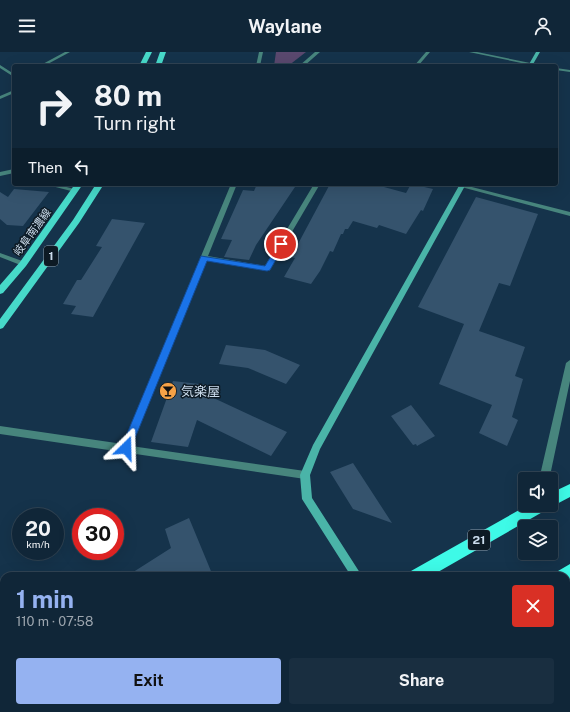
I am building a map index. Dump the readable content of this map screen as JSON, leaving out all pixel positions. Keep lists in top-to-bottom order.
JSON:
{
  "streets": {
    "highway": ["21"],
    "main road": ["岐阜南濃線", "1"]
  },
  "places": {
    "bar": ["気楽屋"]
  },
  "page": {
    "header": "Waylane",
    "turn": ["80 m", "Turn right"],
    "then": "Then",
    "speed": "20 km/h",
    "limit": "30",
    "heading": ["1 min", "110 m · 07:58"],
    "buttons": ["Exit", "Share"]
  }
}
